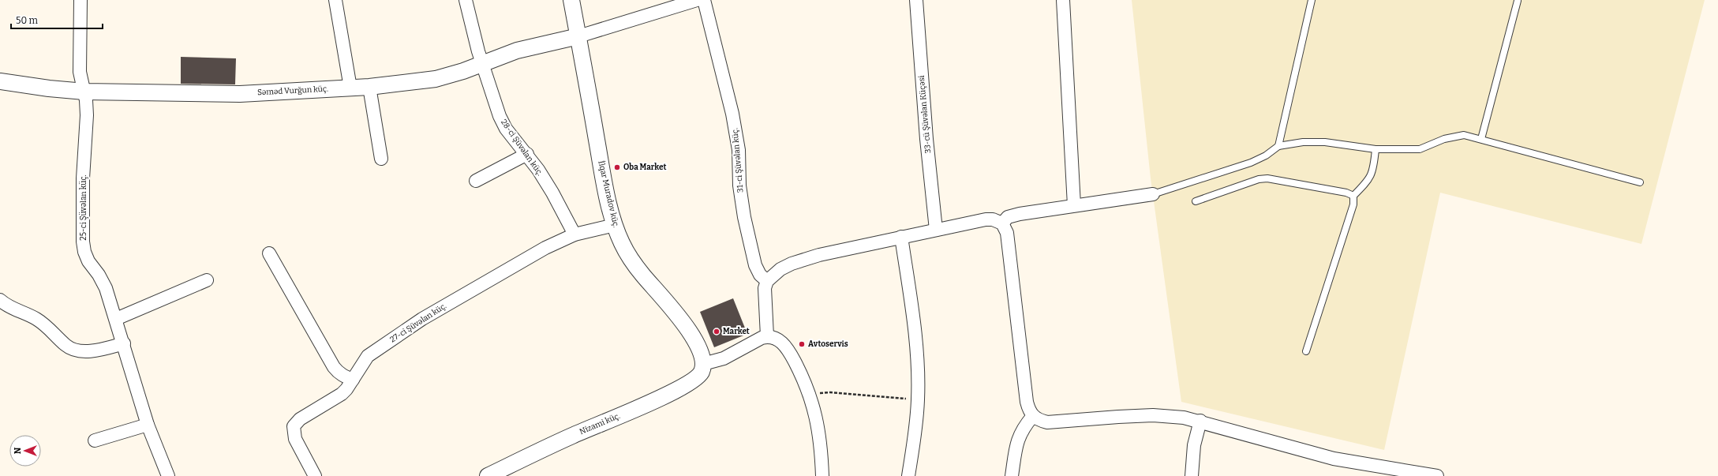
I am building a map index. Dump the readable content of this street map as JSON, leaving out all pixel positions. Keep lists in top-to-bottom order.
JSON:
{
  "streets": {
    "street": [
      "Səməd Vurğun küç.",
      "33-cü Şüvəlan Küçəsi",
      "28-ci Şüvəlan küç.",
      "31-ci Şüvəlan küç.",
      "İlqar Muradov küç.",
      "25-ci Şüvəlan küç.",
      "27-ci Şüvəlan küç.",
      "Nizami küç."
    ]
  },
  "crossings": [
    ["Səməd Vurğun küç.", "28-ci Şüvəlan küç."],
    ["Səməd Vurğun küç.", "İlqar Muradov küç."],
    ["Səməd Vurğun küç.", "25-ci Şüvəlan küç."],
    ["28-ci Şüvəlan küç.", "27-ci Şüvəlan küç."],
    ["İlqar Muradov küç.", "27-ci Şüvəlan küç."],
    ["İlqar Muradov küç.", "Nizami küç."]
  ],
  "places": ["Oba Market", "Market", "Avtoservis"],
  "scale_bar": "50 m",
  "north": "left"
}
